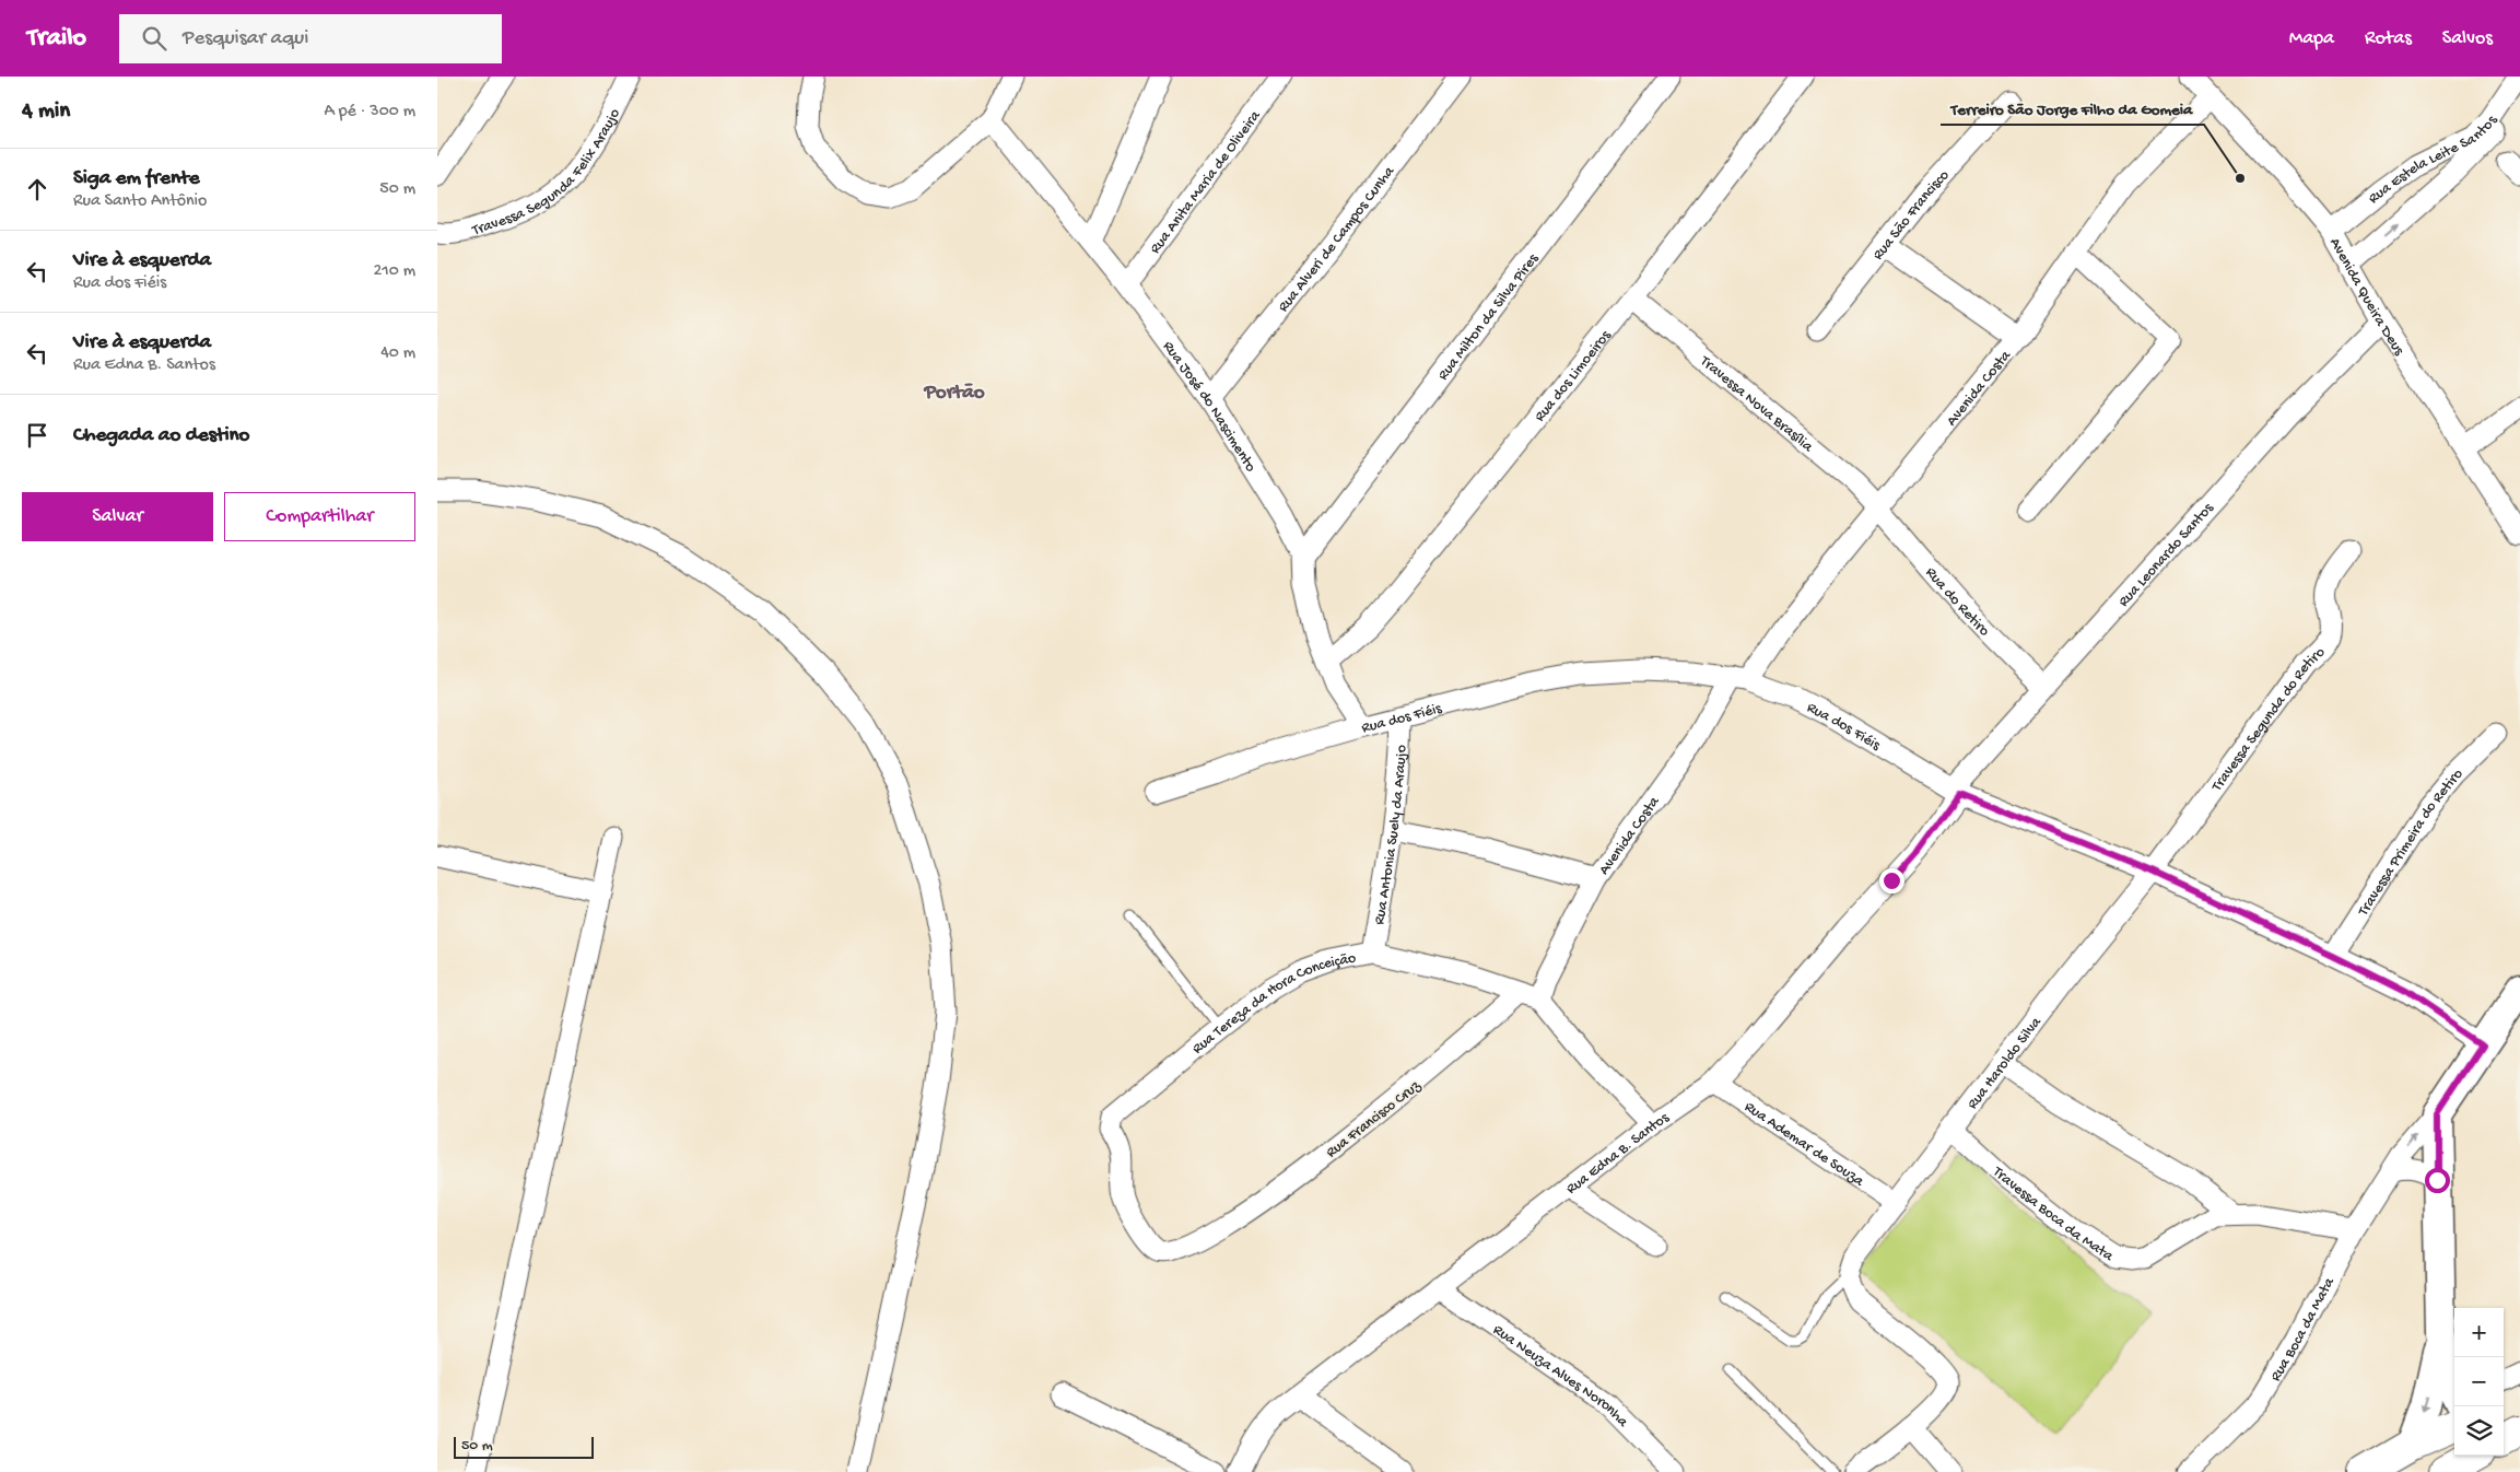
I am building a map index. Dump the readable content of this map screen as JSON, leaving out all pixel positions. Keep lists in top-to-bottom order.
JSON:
{
  "streets": {
    "street": [
      "Rua Estela Leite Santos",
      "Travessa Segunda Felix Araujo",
      "Rua Anita Maria de Oliveira",
      "Rua São Francisco",
      "Rua Alveri de Campos Cunha",
      "Avenida Queira Deus",
      "Rua Milton da Silva Pires",
      "Rua dos Limoeiros",
      "Avenida Costa",
      "Travessa Nova Brasília",
      "Rua José do Nascimento",
      "Rua Leonardo Santos",
      "Rua do Retiro",
      "Rua dos Fiéis",
      "Travessa Segunda do Retiro",
      "Rua Antonia Suely da Araujo",
      "Travessa Primeira do Retiro",
      "Rua Tereza da Hora Conceição",
      "Rua Haroldo Silva",
      "Rua Francisco Cruz",
      "Rua Ademar de Souza",
      "Rua Edna B. Santos",
      "Travessa Boca da Mata",
      "Rua Boca da Mata",
      "Rua Neuza Alves Noronha"
    ]
  },
  "crossings": [
    ["Rua Estela Leite Santos", "Avenida Queira Deus"],
    ["Rua Anita Maria de Oliveira", "Rua José do Nascimento"],
    ["Rua Alveri de Campos Cunha", "Rua José do Nascimento"],
    ["Avenida Queira Deus", "Avenida Costa"],
    ["Avenida Queira Deus", "Rua Leonardo Santos"],
    ["Rua Milton da Silva Pires", "Rua José do Nascimento"],
    ["Rua dos Limoeiros", "Travessa Nova Brasília"],
    ["Rua dos Limoeiros", "Rua José do Nascimento"],
    ["Avenida Costa", "Travessa Nova Brasília"],
    ["Avenida Costa", "Rua do Retiro"],
    ["Avenida Costa", "Rua dos Fiéis"],
    ["Avenida Costa", "Rua Tereza da Hora Conceição"],
    ["Travessa Nova Brasília", "Rua do Retiro"],
    ["Rua José do Nascimento", "Rua dos Fiéis"],
    ["Rua Leonardo Santos", "Rua do Retiro"],
    ["Rua Leonardo Santos", "Rua dos Fiéis"],
    ["Rua Leonardo Santos", "Rua Edna B. Santos"],
    ["Rua dos Fiéis", "Travessa Segunda do Retiro"],
    ["Rua dos Fiéis", "Rua Antonia Suely da Araujo"],
    ["Rua dos Fiéis", "Travessa Primeira do Retiro"],
    ["Rua dos Fiéis", "Rua Haroldo Silva"],
    ["Rua dos Fiéis", "Rua Edna B. Santos"],
    ["Travessa Segunda do Retiro", "Rua Haroldo Silva"],
    ["Rua Antonia Suely da Araujo", "Rua Tereza da Hora Conceição"],
    ["Rua Tereza da Hora Conceição", "Rua Francisco Cruz"],
    ["Rua Haroldo Silva", "Rua Ademar de Souza"],
    ["Rua Haroldo Silva", "Travessa Boca da Mata"],
    ["Rua Ademar de Souza", "Rua Edna B. Santos"],
    ["Rua Edna B. Santos", "Rua Neuza Alves Noronha"],
    ["Travessa Boca da Mata", "Rua Boca da Mata"]
  ],
  "districts": ["Portão"],
  "places": ["Terreiro São Jorge Filho da Gomeia"],
  "scale_bar": "50 m",
  "page": {
    "header": "Trailo",
    "search": "Pesquisar aqui",
    "nav": ["Mapa", "Rotas", "Salvos"],
    "heading": ["4 min", "A pé · 300 m"],
    "list": [
      ["Siga em frente", "Rua Santo Antônio", "50 m"],
      ["Vire à esquerda", "Rua dos Fiéis", "210 m"],
      ["Vire à esquerda", "Rua Edna B. Santos", "40 m"],
      "Chegada ao destino"
    ],
    "buttons": ["Salvar", "Compartilhar"],
    "map_buttons": ["+", "−"],
    "scale": "50 m"
  }
}
